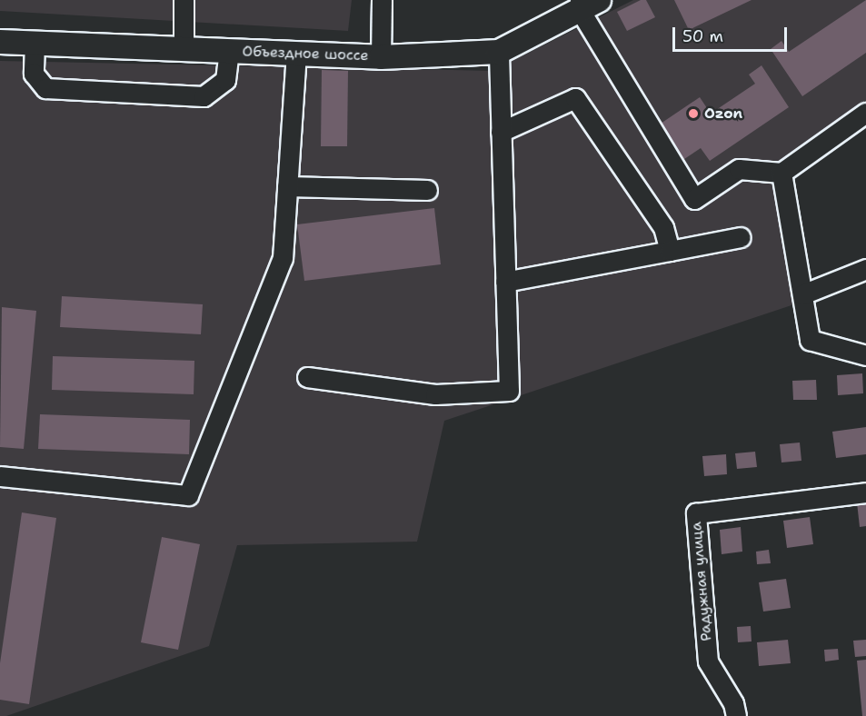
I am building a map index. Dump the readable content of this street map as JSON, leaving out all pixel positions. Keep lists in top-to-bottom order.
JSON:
{
  "streets": {
    "main road": ["Объездное шоссе"],
    "street": ["Радужная улица"]
  },
  "places": ["Ozon"],
  "scale_bar": "50 m"
}
